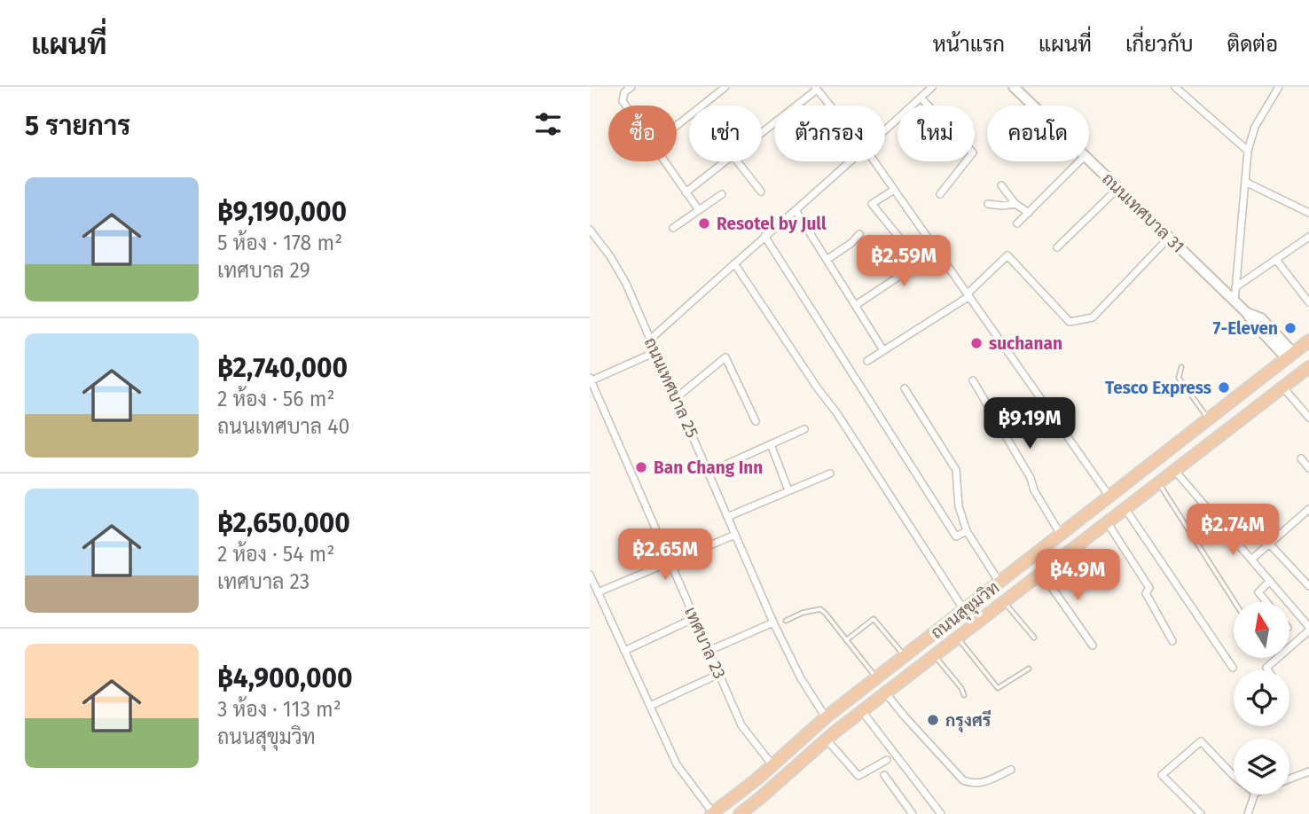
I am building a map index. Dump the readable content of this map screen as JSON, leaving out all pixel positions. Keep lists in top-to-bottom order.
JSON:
{
  "streets": {
    "highway": ["ถนนสุขุมวิท"],
    "main road": ["ถนนเทศบาล 31"],
    "street": ["ถนนเทศบาล 25", "เทศบาล 23"]
  },
  "crossings": [
    ["ถนนเทศบาล 31", "ถนนสุขุมวิท"],
    ["ถนนเทศบาล 25", "ถนนสุขุมวิท"],
    ["ถนนสุขุมวิท", "เทศบาล 23"]
  ],
  "places": [
    "Resotel by Jull",
    "7-Eleven",
    "suchanan",
    "Tesco Express",
    "Ban Chang Inn",
    "กรุงศรี"
  ],
  "north": "top",
  "page": {
    "header": "แผนที่",
    "nav": [
      "หน้าแรก",
      "แผนที่",
      "เกี่ยวกับ",
      "ติดต่อ"
    ],
    "heading": "5 รายการ",
    "chip": [
      "ซื้อ",
      "เช่า",
      "ตัวกรอง",
      "ใหม่",
      "คอนโด"
    ],
    "list": [
      {
        "name": "฿9,190,000",
        "note": "5 ห้อง · 178 m² · เทศบาล 29"
      },
      {
        "name": "฿2,740,000",
        "note": "2 ห้อง · 56 m² · ถนนเทศบาล 40"
      },
      {
        "name": "฿2,650,000",
        "note": "2 ห้อง · 54 m² · เทศบาล 23"
      },
      {
        "name": "฿4,900,000",
        "note": "3 ห้อง · 113 m² · ถนนสุขุมวิท"
      }
    ],
    "price": [
      "฿2.59M",
      "฿9.19M",
      "฿2.74M",
      "฿2.65M",
      "฿4.9M"
    ]
  }
}
